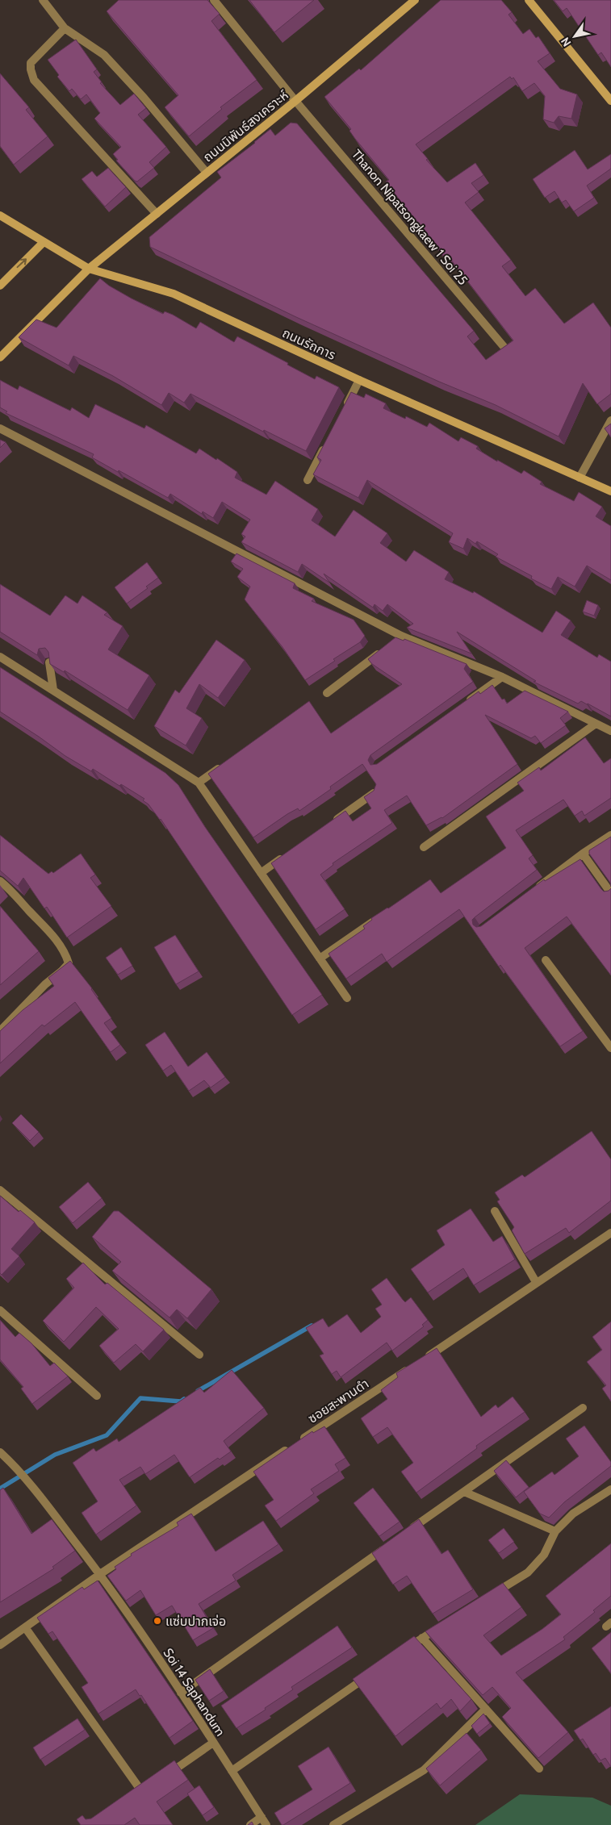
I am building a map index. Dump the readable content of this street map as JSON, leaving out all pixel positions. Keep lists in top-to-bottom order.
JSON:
{
  "streets": {
    "street": [
      "ถนนนิพันธ์สงเคราะห์",
      "Thanon Nipatsongkaew 1 Soi 25",
      "ถนนรัถการ",
      "ซอยสะพานดำ",
      "Soi 14 Saphandum"
    ]
  },
  "crossings": [
    ["ถนนนิพันธ์สงเคราะห์", "Thanon Nipatsongkaew 1 Soi 25"],
    ["ถนนนิพันธ์สงเคราะห์", "ถนนรัถการ"],
    ["ซอยสะพานดำ", "Soi 14 Saphandum"]
  ],
  "places": ["แซ่บปากเจ่อ"],
  "north": "bottom left"
}
